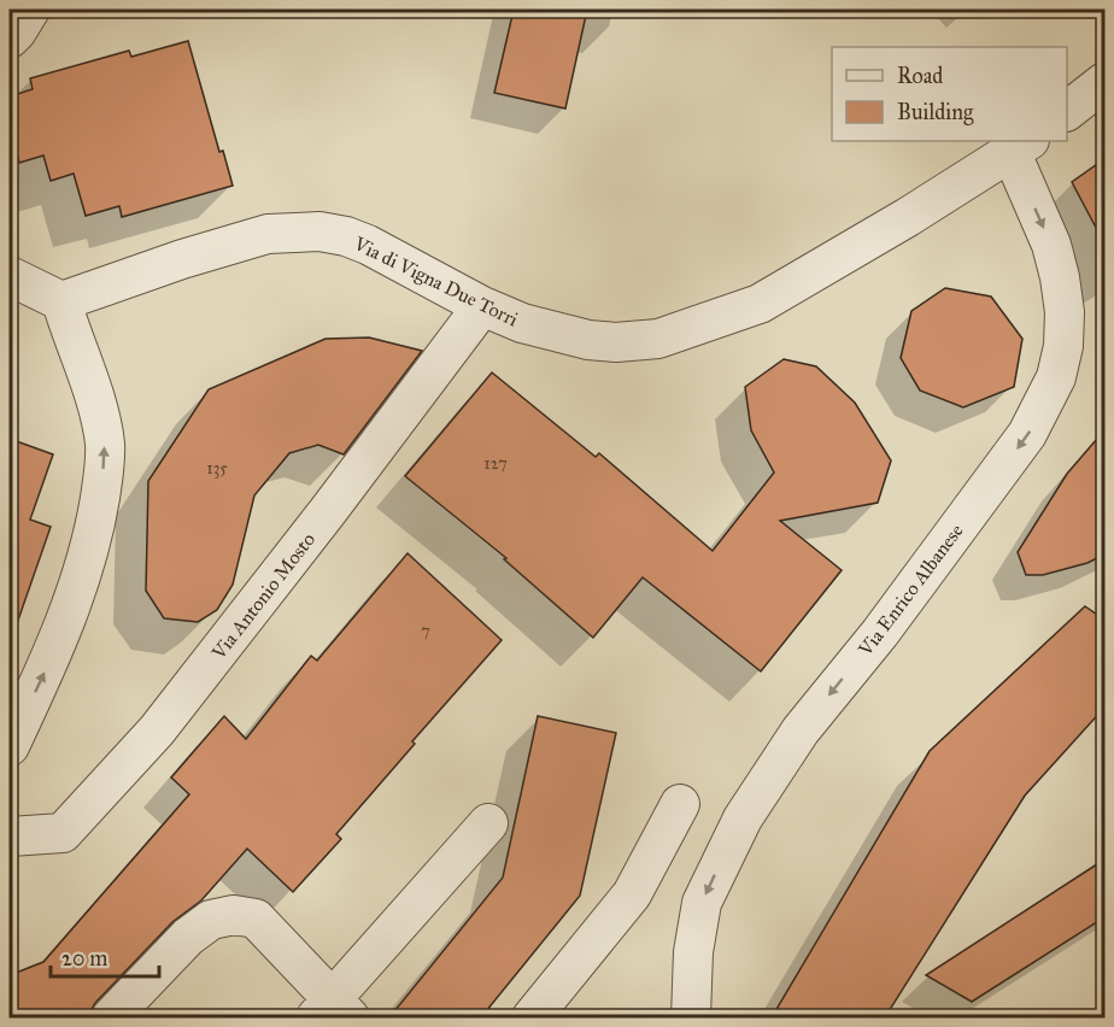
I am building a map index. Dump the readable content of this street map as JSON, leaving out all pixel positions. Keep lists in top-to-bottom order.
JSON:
{
  "streets": {
    "street": ["Via di Vigna Due Torri", "Via Enrico Albanese", "Via Antonio Mosto"]
  },
  "crossings": [
    ["Via di Vigna Due Torri", "Via Enrico Albanese"],
    ["Via di Vigna Due Torri", "Via Antonio Mosto"]
  ],
  "house_numbers": ["127", "135", "7"],
  "legend": ["Road", "Building"],
  "scale_bar": "20 m"
}
